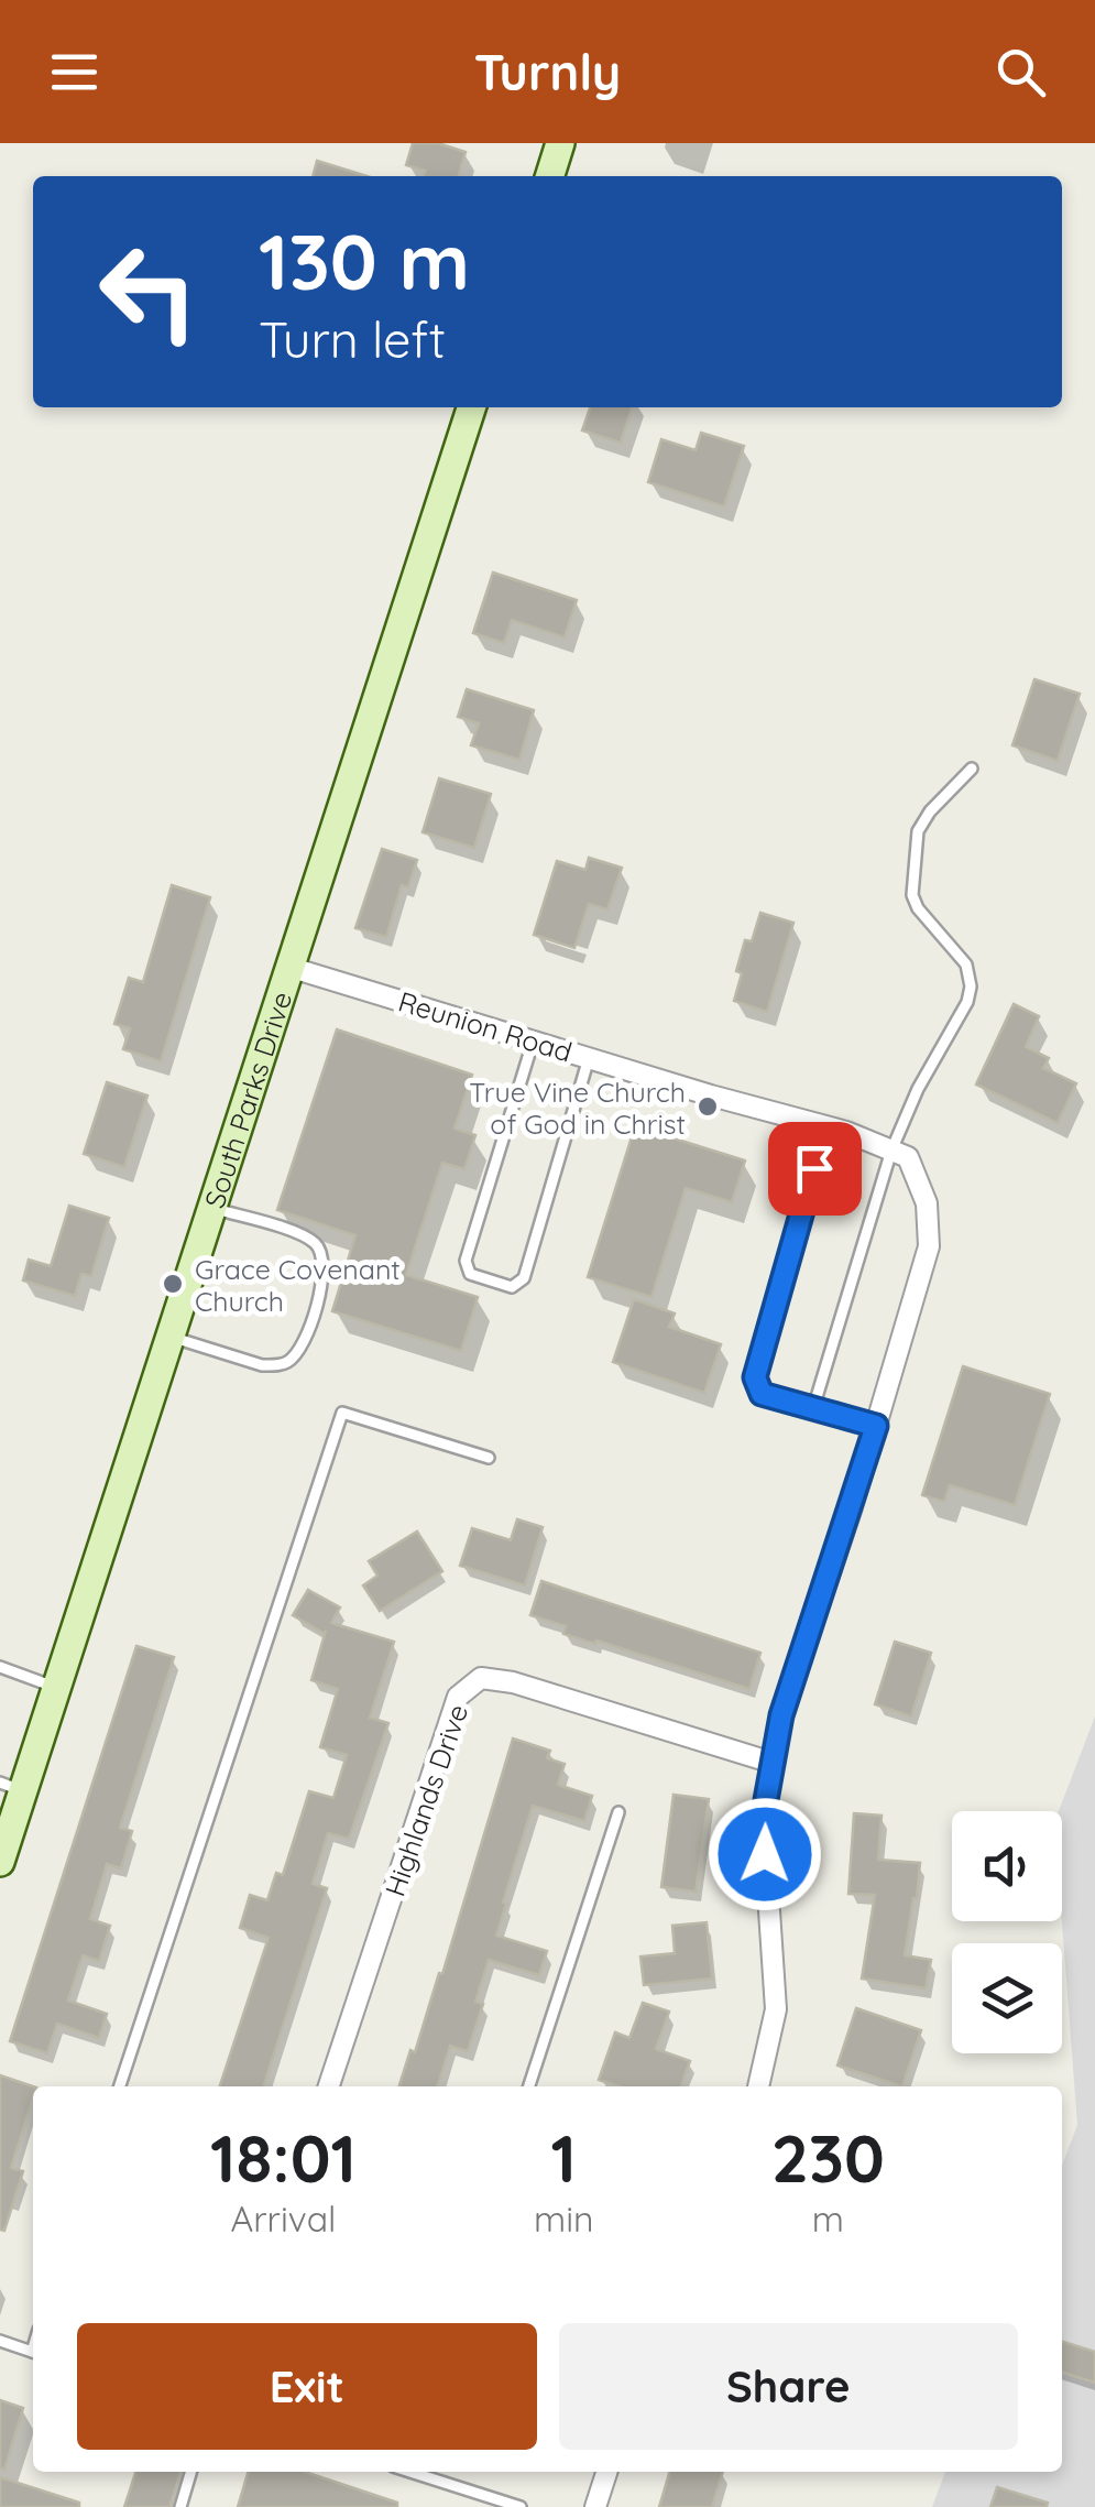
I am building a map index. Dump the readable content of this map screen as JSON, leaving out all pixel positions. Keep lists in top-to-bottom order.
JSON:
{
  "streets": {
    "street": ["Reunion Road", "South Parks Drive", "Highlands Drive"]
  },
  "crossings": [
    ["Reunion Road", "South Parks Drive"]
  ],
  "places": ["True Vine Church of God in Christ", "Grace Covenant Church"],
  "page": {
    "header": "Turnly",
    "turn": ["130 m", "Turn left"],
    "eta": [
      "18:01",
      "Arrival",
      "1",
      "min",
      "230",
      "m"
    ],
    "buttons": ["Exit", "Share"]
  }
}
